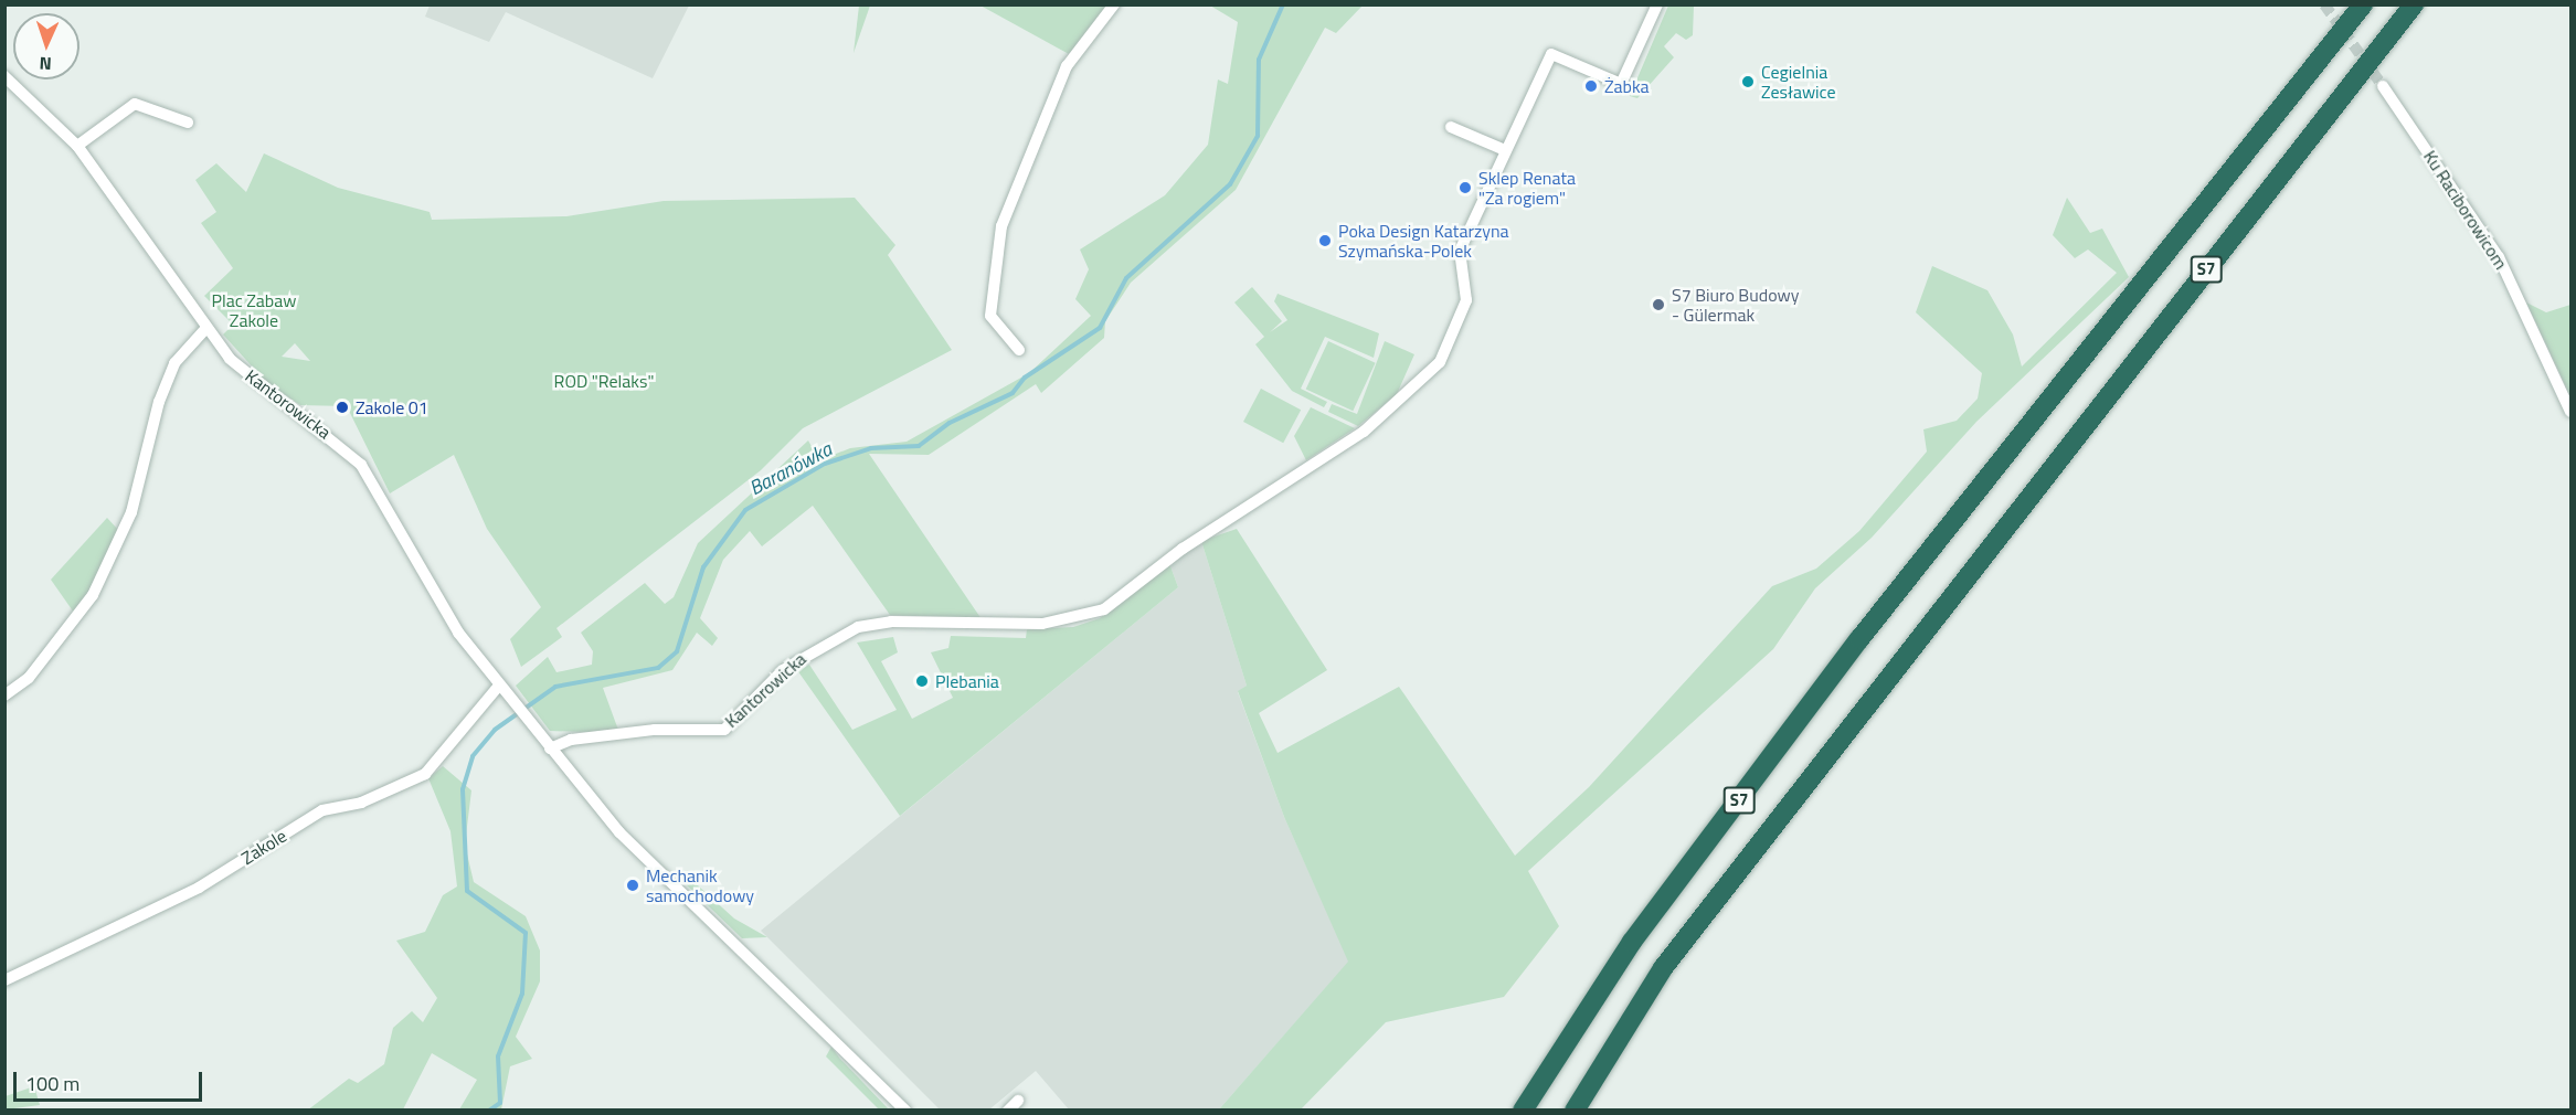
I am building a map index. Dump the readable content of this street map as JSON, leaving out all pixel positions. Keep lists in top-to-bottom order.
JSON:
{
  "streets": {
    "highway": ["S7"],
    "street": ["Ku Raciborowicom", "Kantorowicka", "Zakole"]
  },
  "crossings": [
    ["Kantorowicka", "Zakole"]
  ],
  "water": ["Baranówka"],
  "parks": ["Plac Zabaw Zakole", "ROD \"Relaks\""],
  "places": [
    "Cegielnia Zesławice",
    "Żabka",
    "Sklep Renata \"Za rogiem\"",
    "Poka Design Katarzyna Szymańska-Polek",
    "S7 Biuro Budowy - Gülermak",
    "Zakole 01",
    "Plebania",
    "Mechanik samochodowy"
  ],
  "scale_bar": "100 m",
  "north": "bottom"
}
